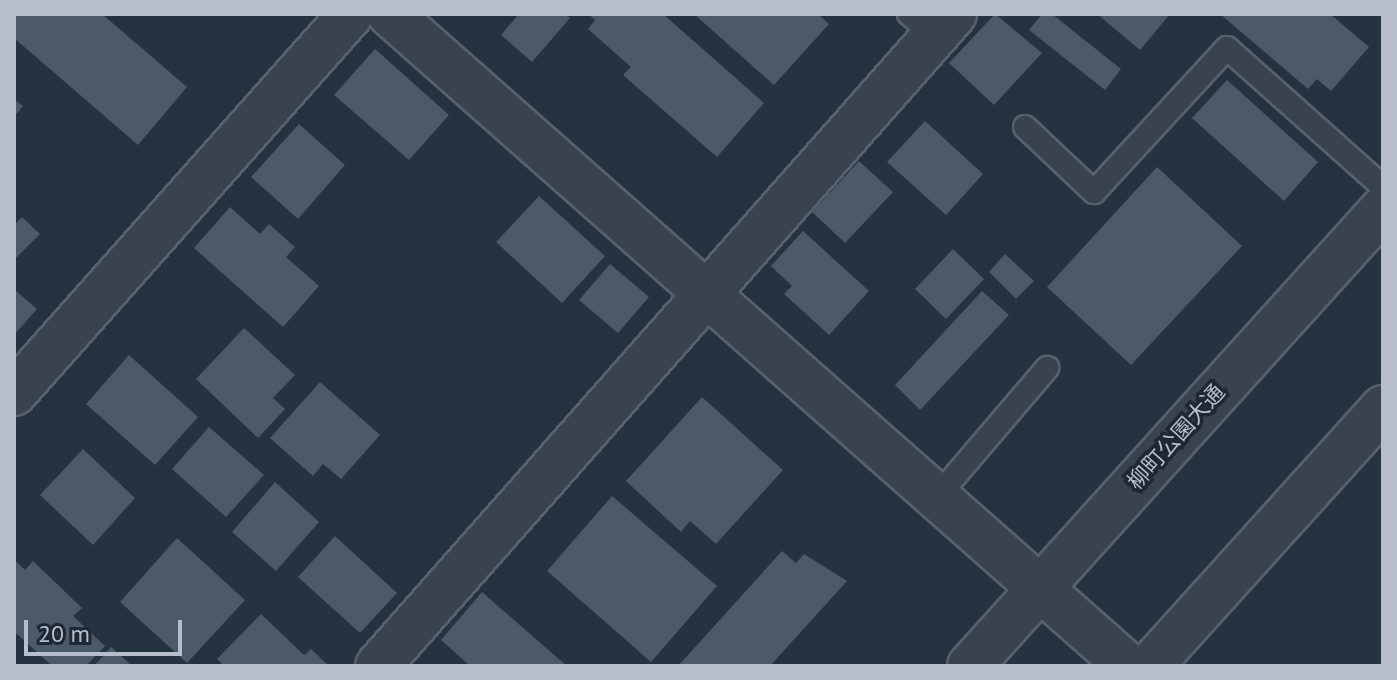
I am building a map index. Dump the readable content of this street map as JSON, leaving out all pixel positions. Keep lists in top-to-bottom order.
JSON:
{
  "streets": {
    "street": ["柳町公園大通"]
  },
  "scale_bar": "20 m"
}
